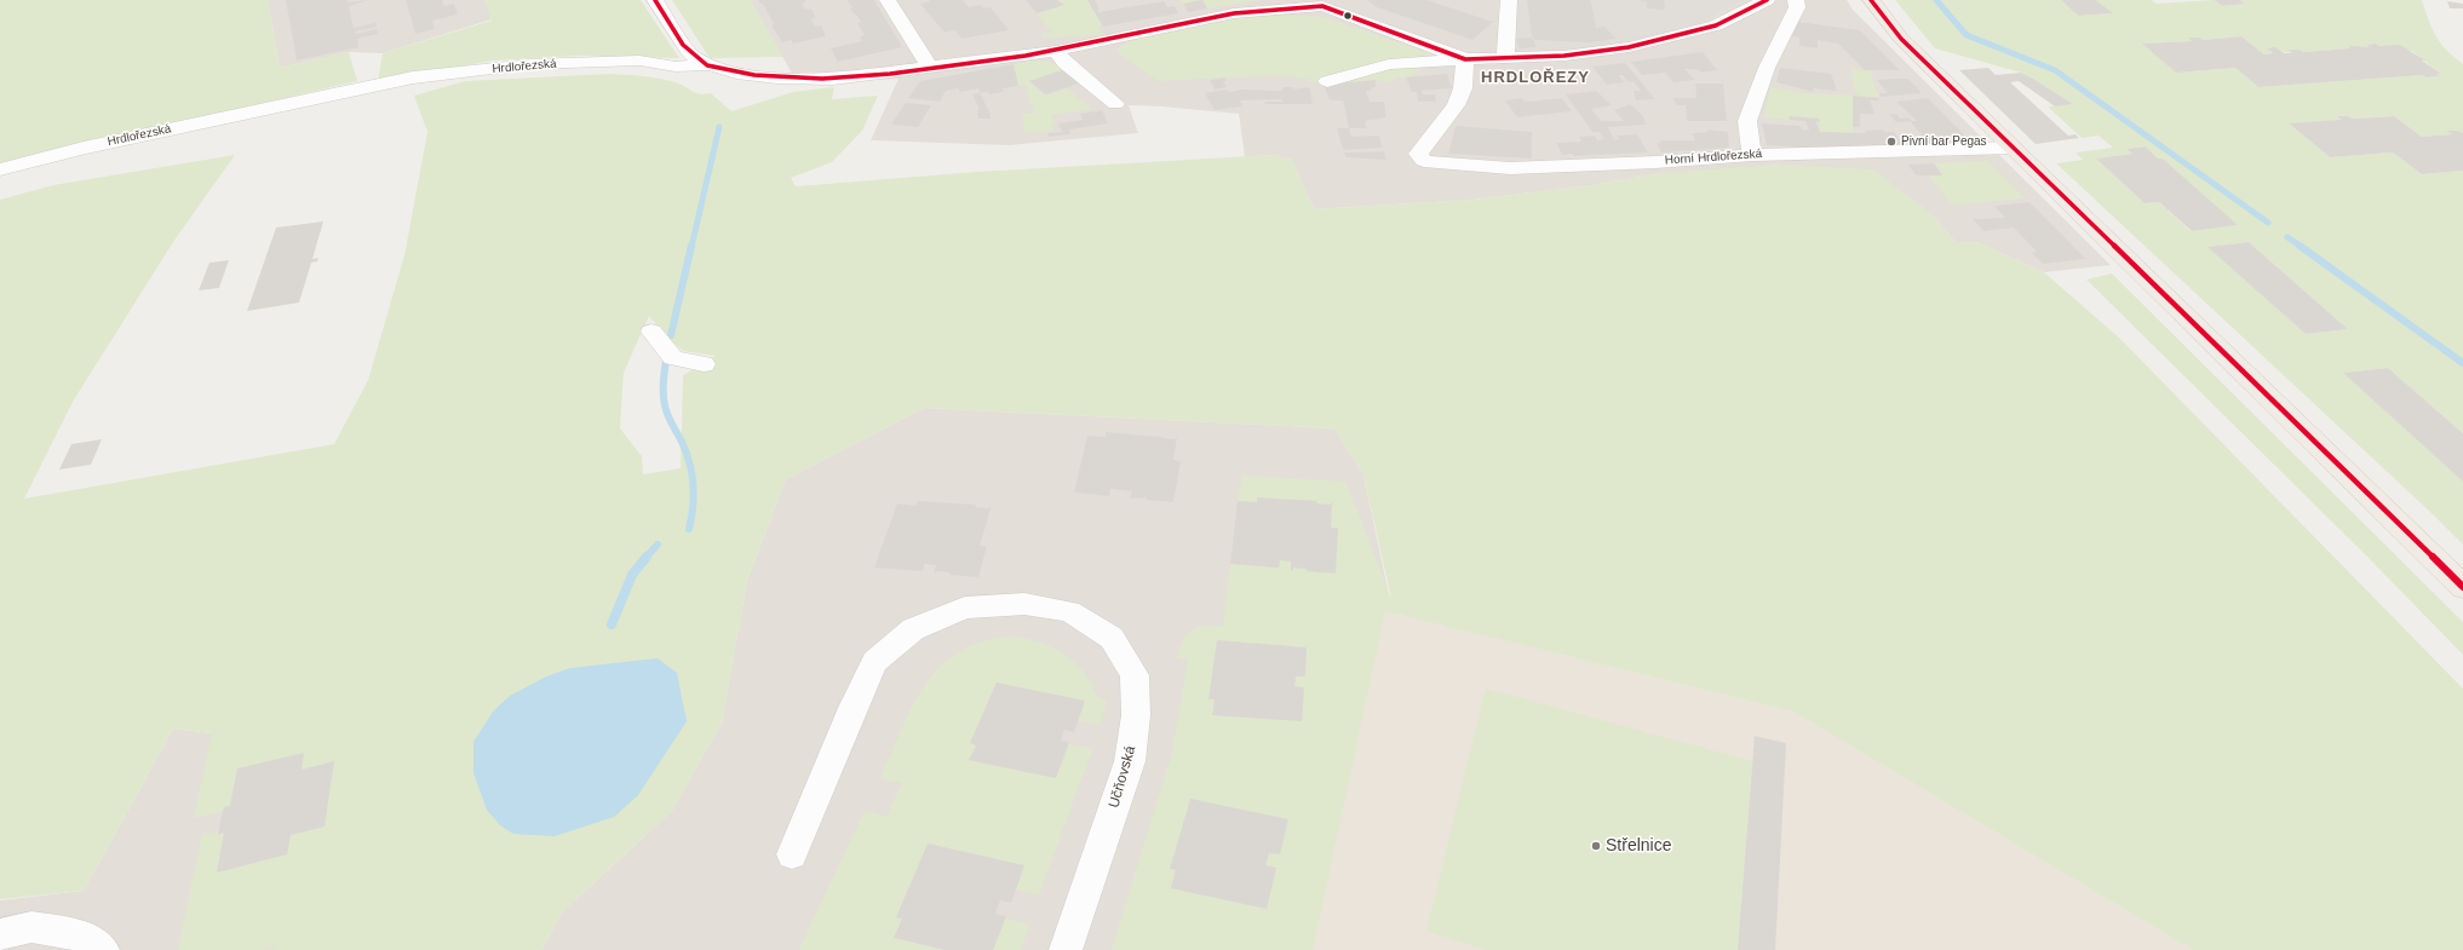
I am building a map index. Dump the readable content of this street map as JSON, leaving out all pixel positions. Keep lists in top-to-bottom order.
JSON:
{
  "streets": {
    "street": ["Hrdlořezská", "Horní Hrdlořezská", "Učňovská"]
  },
  "crossings": [
    ["Hrdlořezská", "Horní Hrdlořezská"]
  ],
  "districts": ["HRDLOŘEZY"],
  "places": ["Pivní bar Pegas", "Střelnice"]
}
